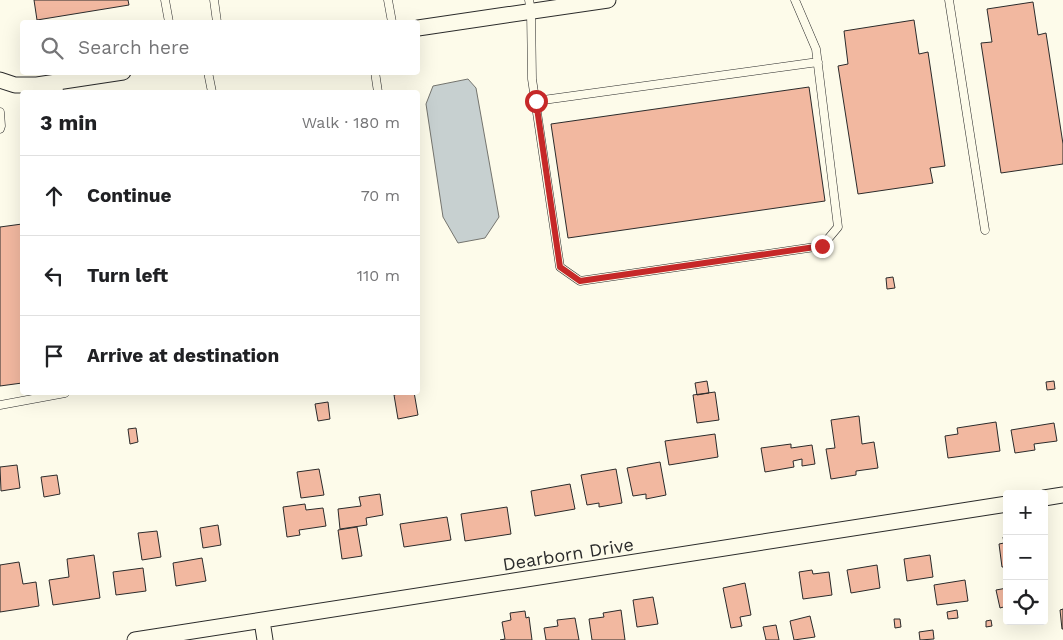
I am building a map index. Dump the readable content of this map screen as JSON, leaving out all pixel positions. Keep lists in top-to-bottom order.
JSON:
{
  "streets": {
    "street": ["Dearborn Drive"]
  },
  "page": {
    "search": "Search here",
    "heading": ["3 min", "Walk · 180 m"],
    "list": [
      ["Continue", "70 m"],
      ["Turn left", "110 m"],
      "Arrive at destination"
    ],
    "map_buttons": ["+", "−"]
  }
}
